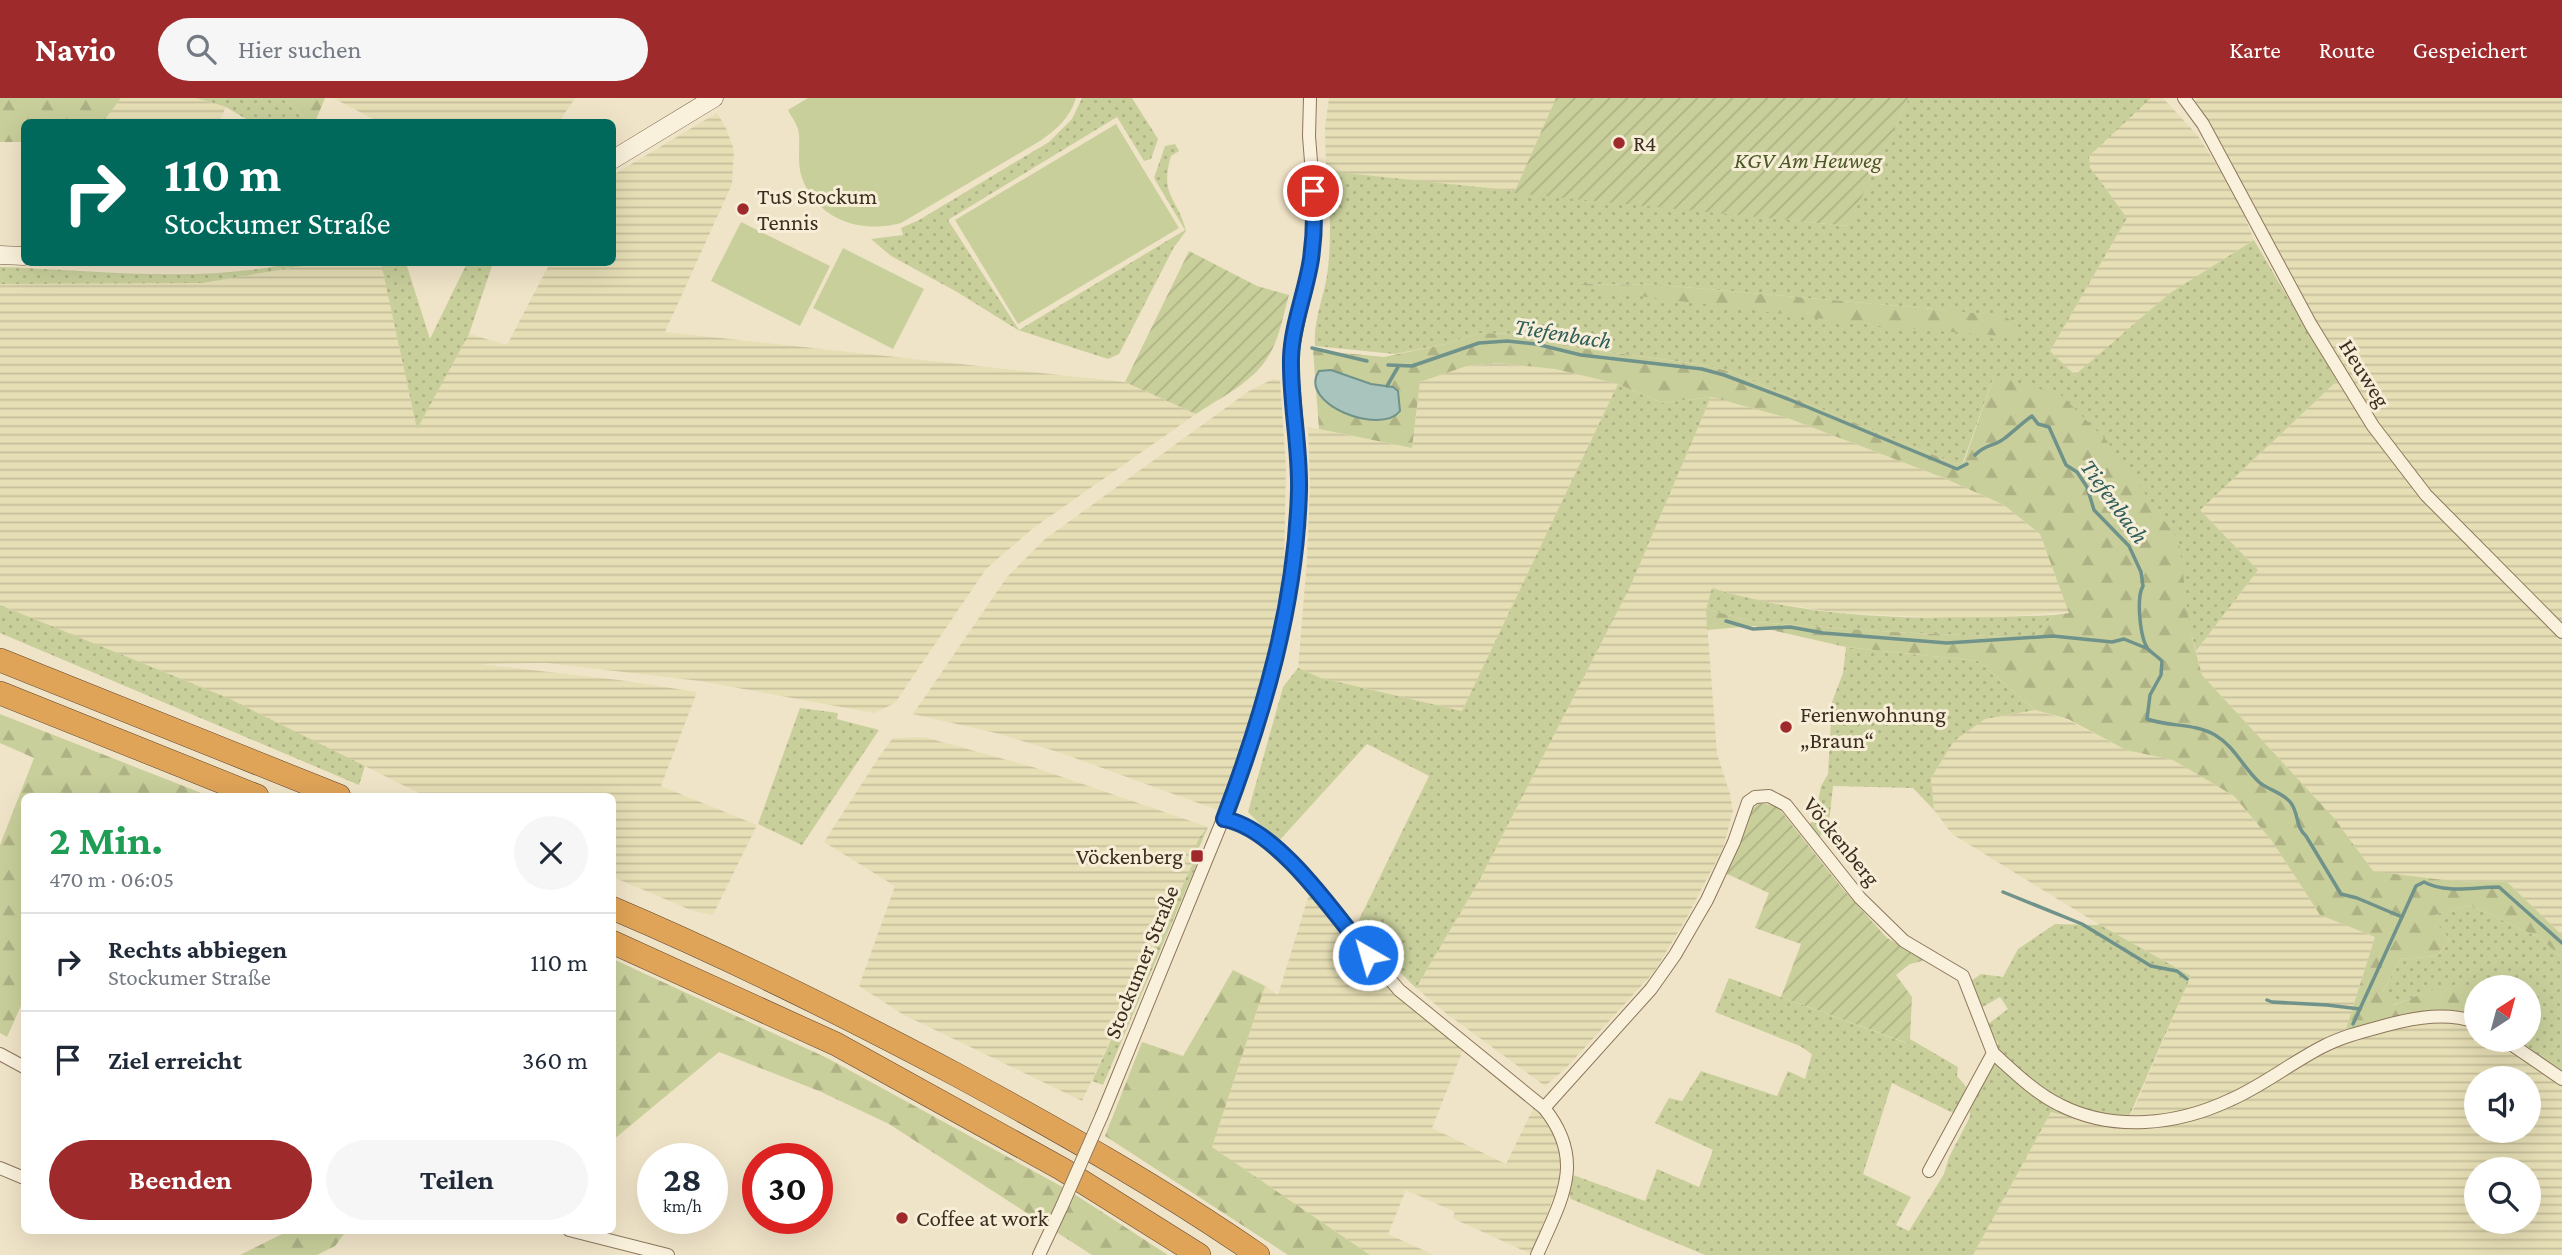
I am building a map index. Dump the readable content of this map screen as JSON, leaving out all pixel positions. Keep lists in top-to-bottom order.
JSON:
{
  "streets": {
    "street": ["Heuweg", "Vöckenberg", "Stockumer Straße"]
  },
  "water": ["Tiefenbach"],
  "parks": ["KGV Am Heuweg"],
  "places": {
    "other": [
      "R4",
      "TuS Stockum Tennis",
      "Ferienwohnung „Braun“",
      "Coffee at work"
    ],
    "transit": ["Vöckenberg"]
  },
  "north": "top right",
  "page": {
    "header": "Navio",
    "search": "Hier suchen",
    "nav": ["Karte", "Route", "Gespeichert"],
    "turn": ["110 m", "Stockumer Straße"],
    "heading": ["2 Min.", "470 m · 06:05"],
    "list": [
      {
        "name": "Rechts abbiegen",
        "note": "Stockumer Straße",
        "value": "110 m"
      },
      {
        "name": "Ziel erreicht",
        "value": "360 m"
      }
    ],
    "buttons": ["Beenden", "Teilen"],
    "speed": "28 km/h",
    "limit": "30"
  }
}
